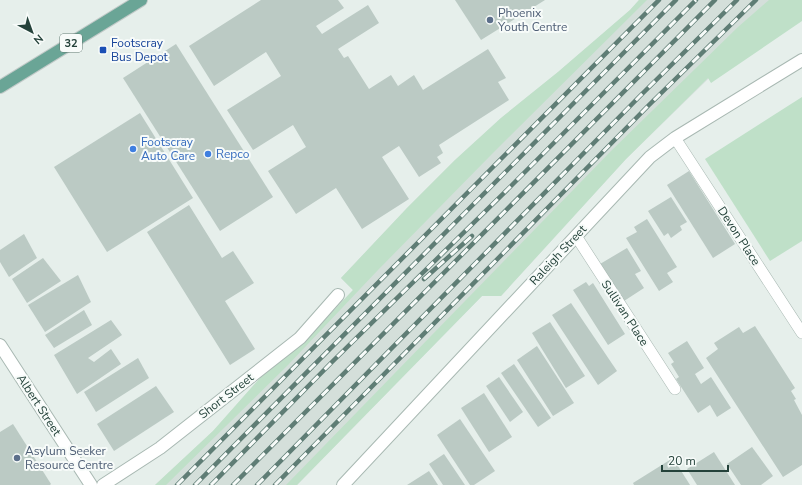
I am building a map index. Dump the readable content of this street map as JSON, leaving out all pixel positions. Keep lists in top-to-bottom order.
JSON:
{
  "streets": {
    "main road": ["32"],
    "street": ["Raleigh Street", "Short Street", "Albert Street"],
    "lane": ["Devon Place", "Sullivan Place"]
  },
  "crossings": [
    ["Devon Place", "Raleigh Street"],
    ["Raleigh Street", "Sullivan Place"]
  ],
  "places": {
    "other": [
      "Phoenix Youth Centre",
      "Footscray Auto Care",
      "Repco",
      "Asylum Seeker Resource Centre"
    ],
    "transit": ["Footscray Bus Depot"]
  },
  "scale_bar": "20 m",
  "north": "bottom right"
}
